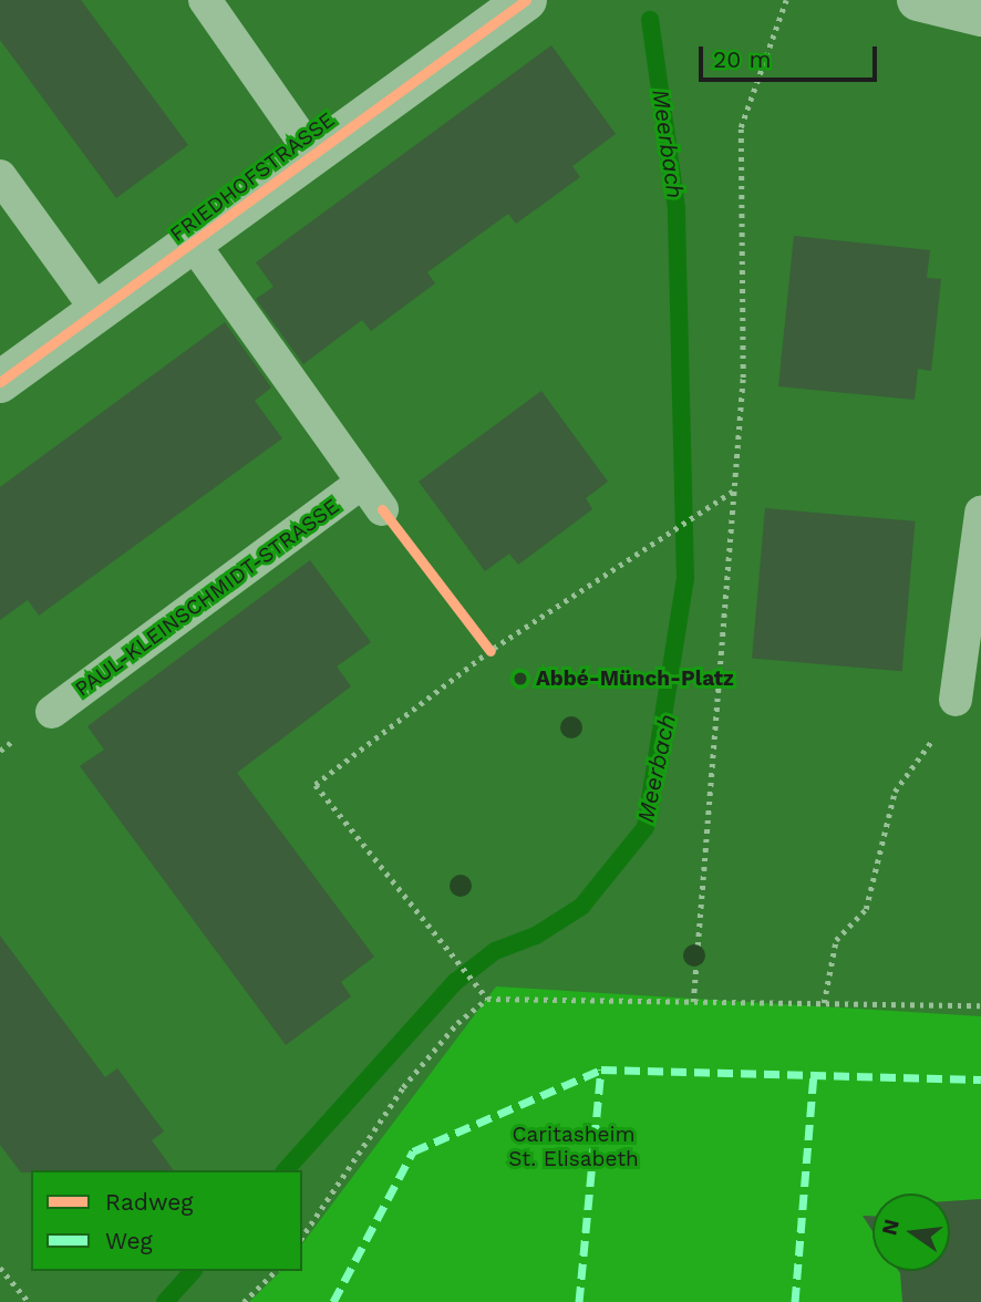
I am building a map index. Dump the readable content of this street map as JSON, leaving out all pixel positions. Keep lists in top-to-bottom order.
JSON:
{
  "streets": {
    "street": ["FRIEDHOFSTRASSE"],
    "lane": ["PAUL-KLEINSCHMIDT-STRASSE"]
  },
  "water": ["Meerbach"],
  "parks": ["Caritasheim St. Elisabeth"],
  "places": ["Abbé-Münch-Platz"],
  "legend": ["Radweg", "Weg"],
  "scale_bar": "20 m",
  "north": "left"
}
